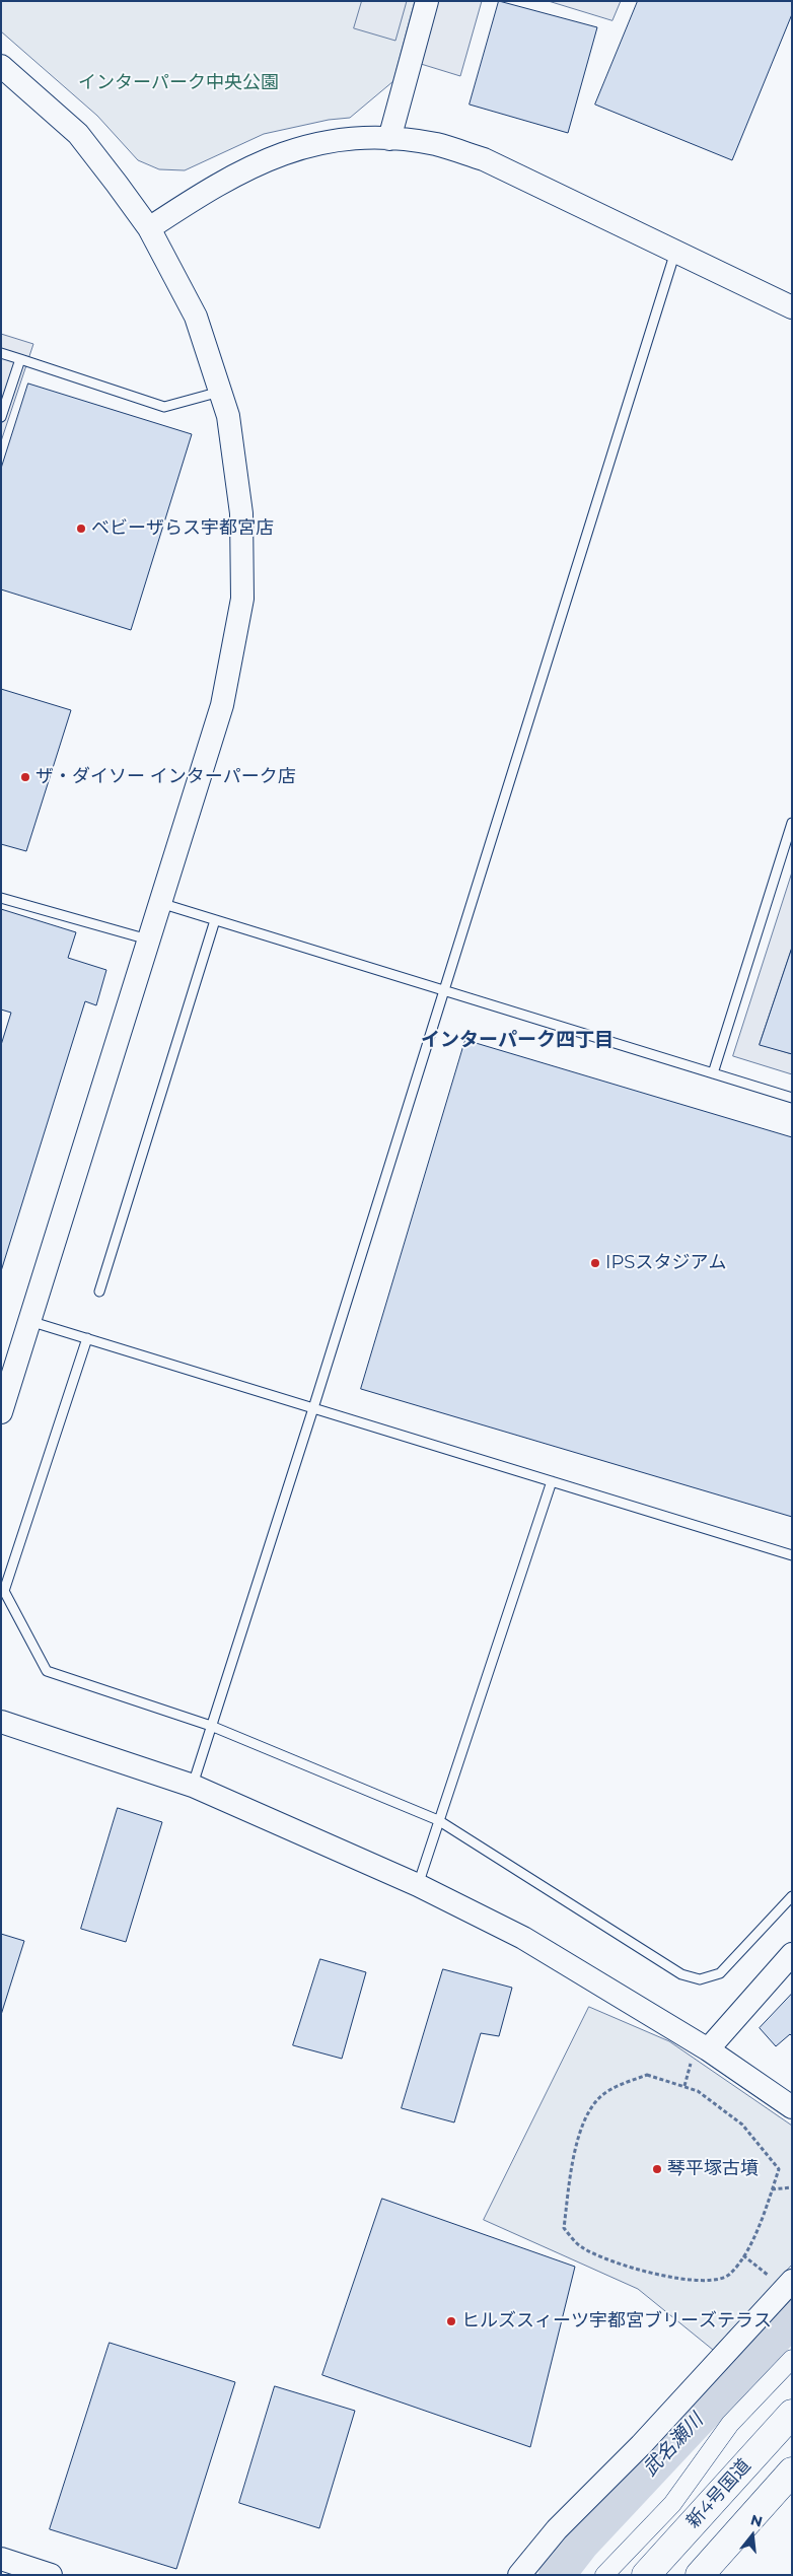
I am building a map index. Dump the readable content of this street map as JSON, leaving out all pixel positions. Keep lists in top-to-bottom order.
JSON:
{
  "streets": {
    "highway": ["新4号国道"]
  },
  "districts": ["インターパーク四丁目"],
  "water": ["武名瀬川"],
  "parks": ["インターパーク中央公園"],
  "places": [
    "ベビーザらス宇都宮店",
    "ザ・ダイソー インターパーク店",
    "IPSスタジアム",
    "琴平塚古墳",
    "ヒルズスィーツ宇都宮ブリーズテラス"
  ],
  "north": "top"
}
